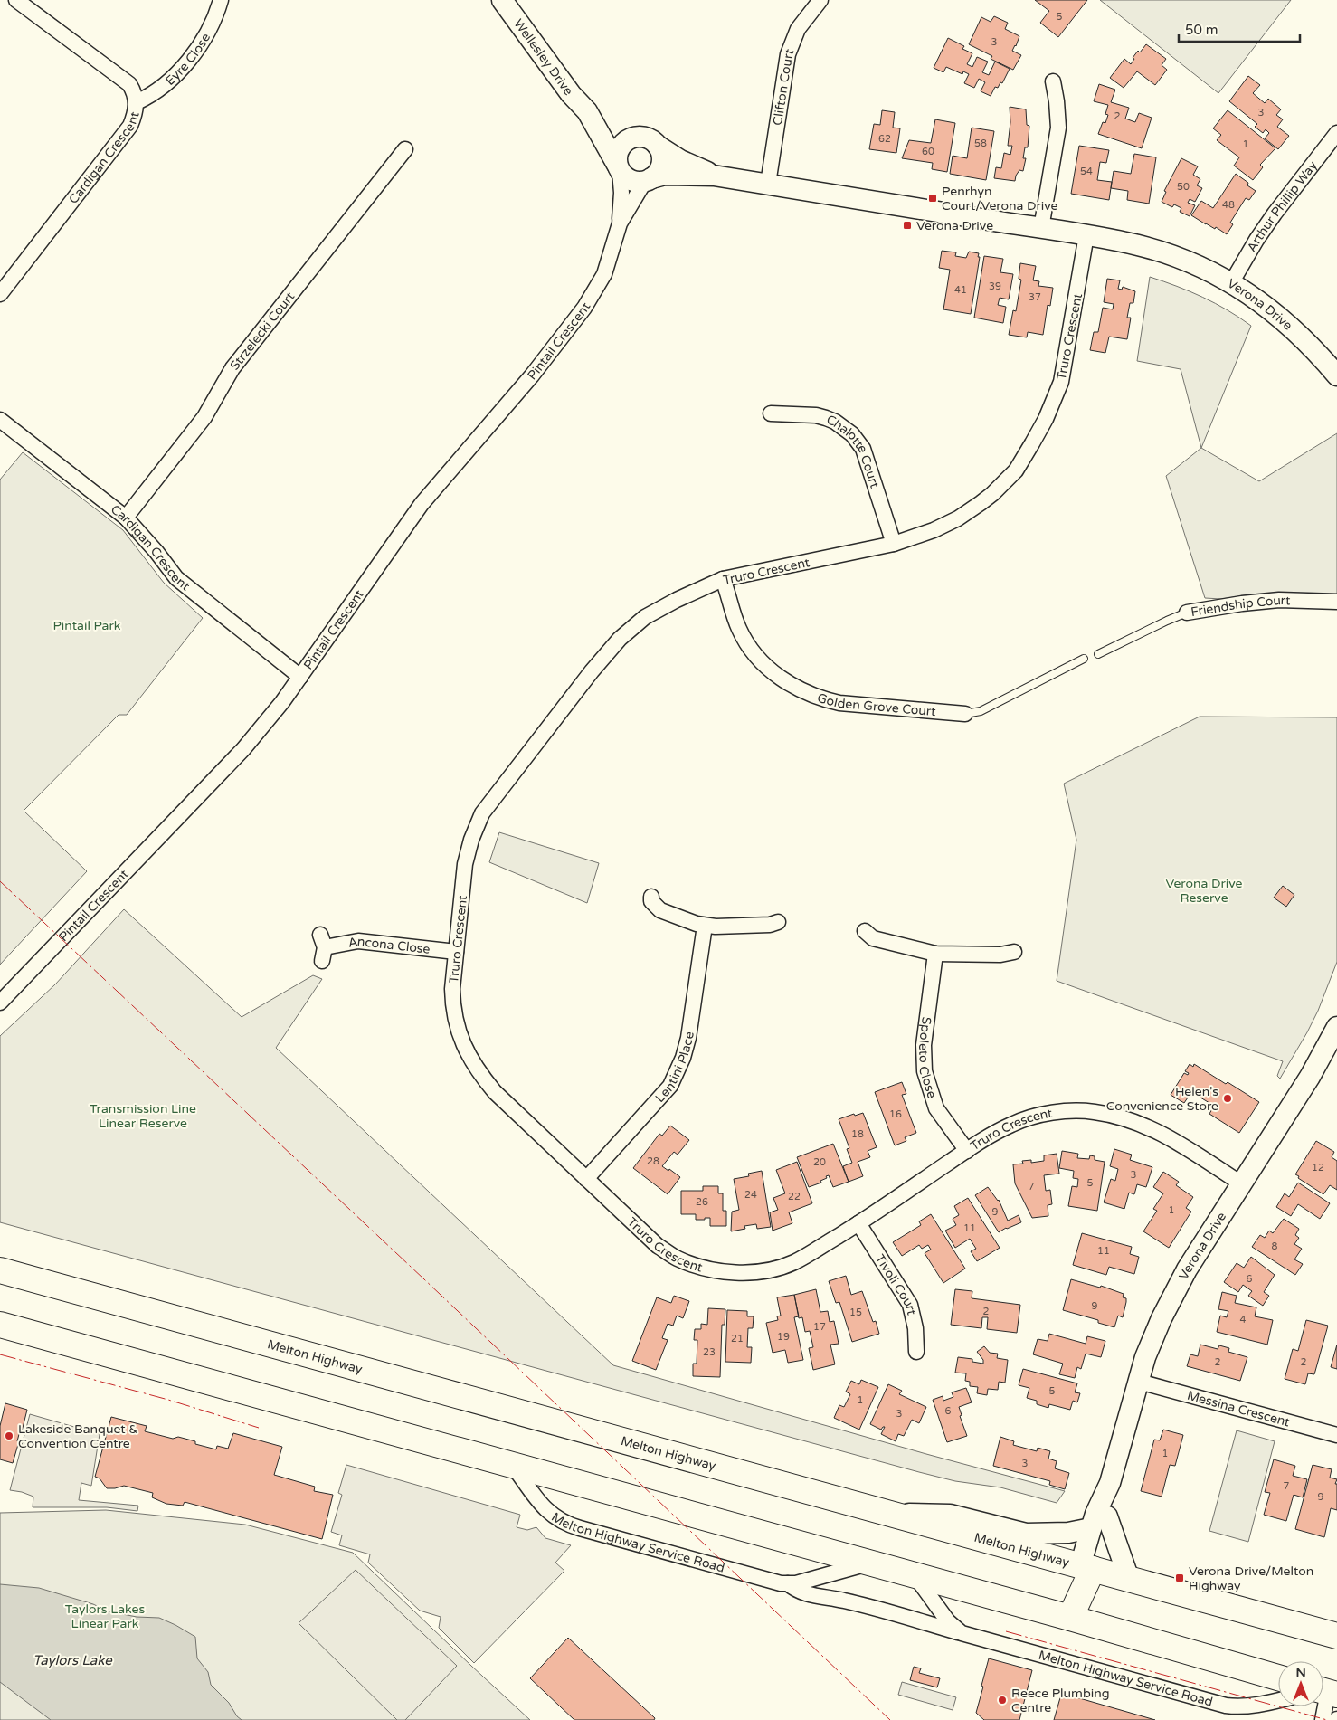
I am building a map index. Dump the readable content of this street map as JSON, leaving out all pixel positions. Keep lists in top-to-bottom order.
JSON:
{
  "streets": {
    "highway": ["Melton Highway"],
    "street": [
      "Wellesley Drive",
      "Eyre Close",
      "Clifton Court",
      "Cardigan Crescent",
      "Arthur Phillip Way",
      "Verona Drive",
      "Strzelecki Court",
      "Truro Crescent",
      "Pintail Crescent",
      "Chalotte Court",
      "Friendship Court",
      "Golden Grove Court",
      "Ancona Close",
      "Spoleto Close",
      "Lentini Place",
      "Tivoli Court",
      "Messina Crescent",
      "Melton Highway Service Road"
    ]
  },
  "crossings": [
    ["Wellesley Drive", "Verona Drive"],
    ["Wellesley Drive", "Pintail Crescent"],
    ["Eyre Close", "Cardigan Crescent"],
    ["Clifton Court", "Verona Drive"],
    ["Cardigan Crescent", "Strzelecki Court"],
    ["Cardigan Crescent", "Pintail Crescent"],
    ["Arthur Phillip Way", "Verona Drive"],
    ["Verona Drive", "Truro Crescent"],
    ["Verona Drive", "Pintail Crescent"],
    ["Verona Drive", "Melton Highway"],
    ["Verona Drive", "Messina Crescent"],
    ["Truro Crescent", "Chalotte Court"],
    ["Truro Crescent", "Golden Grove Court"],
    ["Truro Crescent", "Ancona Close"],
    ["Truro Crescent", "Spoleto Close"],
    ["Truro Crescent", "Lentini Place"],
    ["Truro Crescent", "Tivoli Court"]
  ],
  "water": ["Taylors Lake"],
  "parks": [
    "Pintail Park",
    "Verona Drive Reserve",
    "Transmission Line Linear Reserve",
    "Taylors Lakes Linear Park"
  ],
  "places": {
    "transit": ["Penrhyn Court/Verona Drive", "Verona Drive", "Verona Drive/Melton Highway"],
    "other": ["Helen's Convenience Store", "Lakeside Banquet & Convention Centre", "Reece Plumbing Centre"]
  },
  "house_numbers": [
    "5",
    "3",
    "3",
    "2",
    "62",
    "58",
    "1",
    "60",
    "54",
    "50",
    "48",
    "39",
    "41",
    "37",
    "16",
    "18",
    "28",
    "20",
    "12",
    "3",
    "5",
    "7",
    "24",
    "22",
    "26",
    "1",
    "9",
    "11",
    "8",
    "11",
    "6",
    "9",
    "2",
    "15",
    "4",
    "17",
    "19",
    "21",
    "23",
    "2",
    "2",
    "5",
    "1",
    "6",
    "3",
    "1",
    "3",
    "7",
    "9"
  ],
  "scale_bar": "50 m",
  "north": "top"
}
